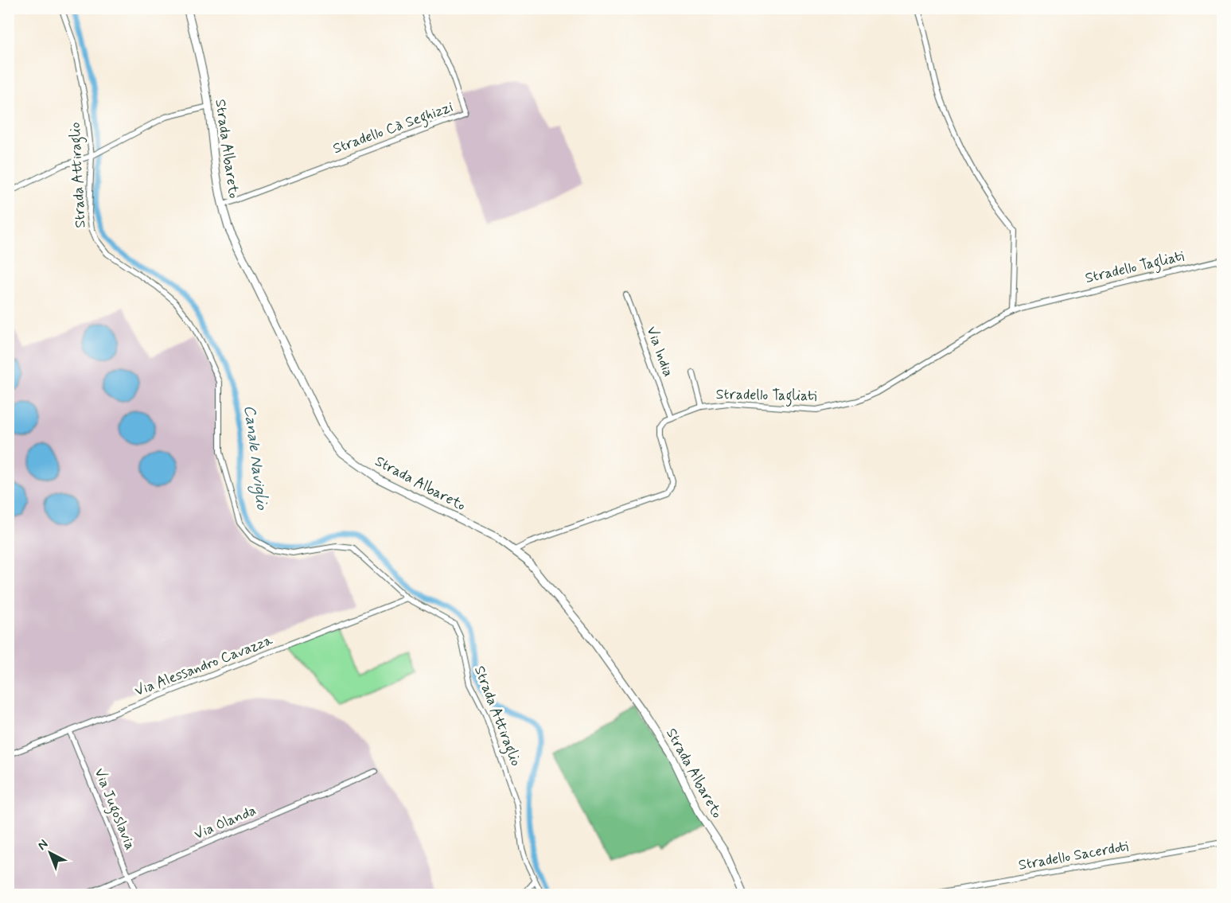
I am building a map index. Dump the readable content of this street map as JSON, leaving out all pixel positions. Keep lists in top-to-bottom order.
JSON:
{
  "streets": {
    "street": [
      "Stradello Cà Seghizzi",
      "Strada Albareto",
      "Strada Attiraglio",
      "Stradello Tagliati",
      "Via India",
      "Via Alessandro Cavazza",
      "Via Jugoslavia",
      "Via Olanda",
      "Stradello Sacerdoti"
    ]
  },
  "crossings": [
    ["Stradello Cà Seghizzi", "Strada Albareto"],
    ["Strada Attiraglio", "Via Alessandro Cavazza"],
    ["Stradello Tagliati", "Via India"],
    ["Via Alessandro Cavazza", "Via Jugoslavia"],
    ["Via Jugoslavia", "Via Olanda"]
  ],
  "water": ["Canale Naviglio"],
  "north": "top left"
}
